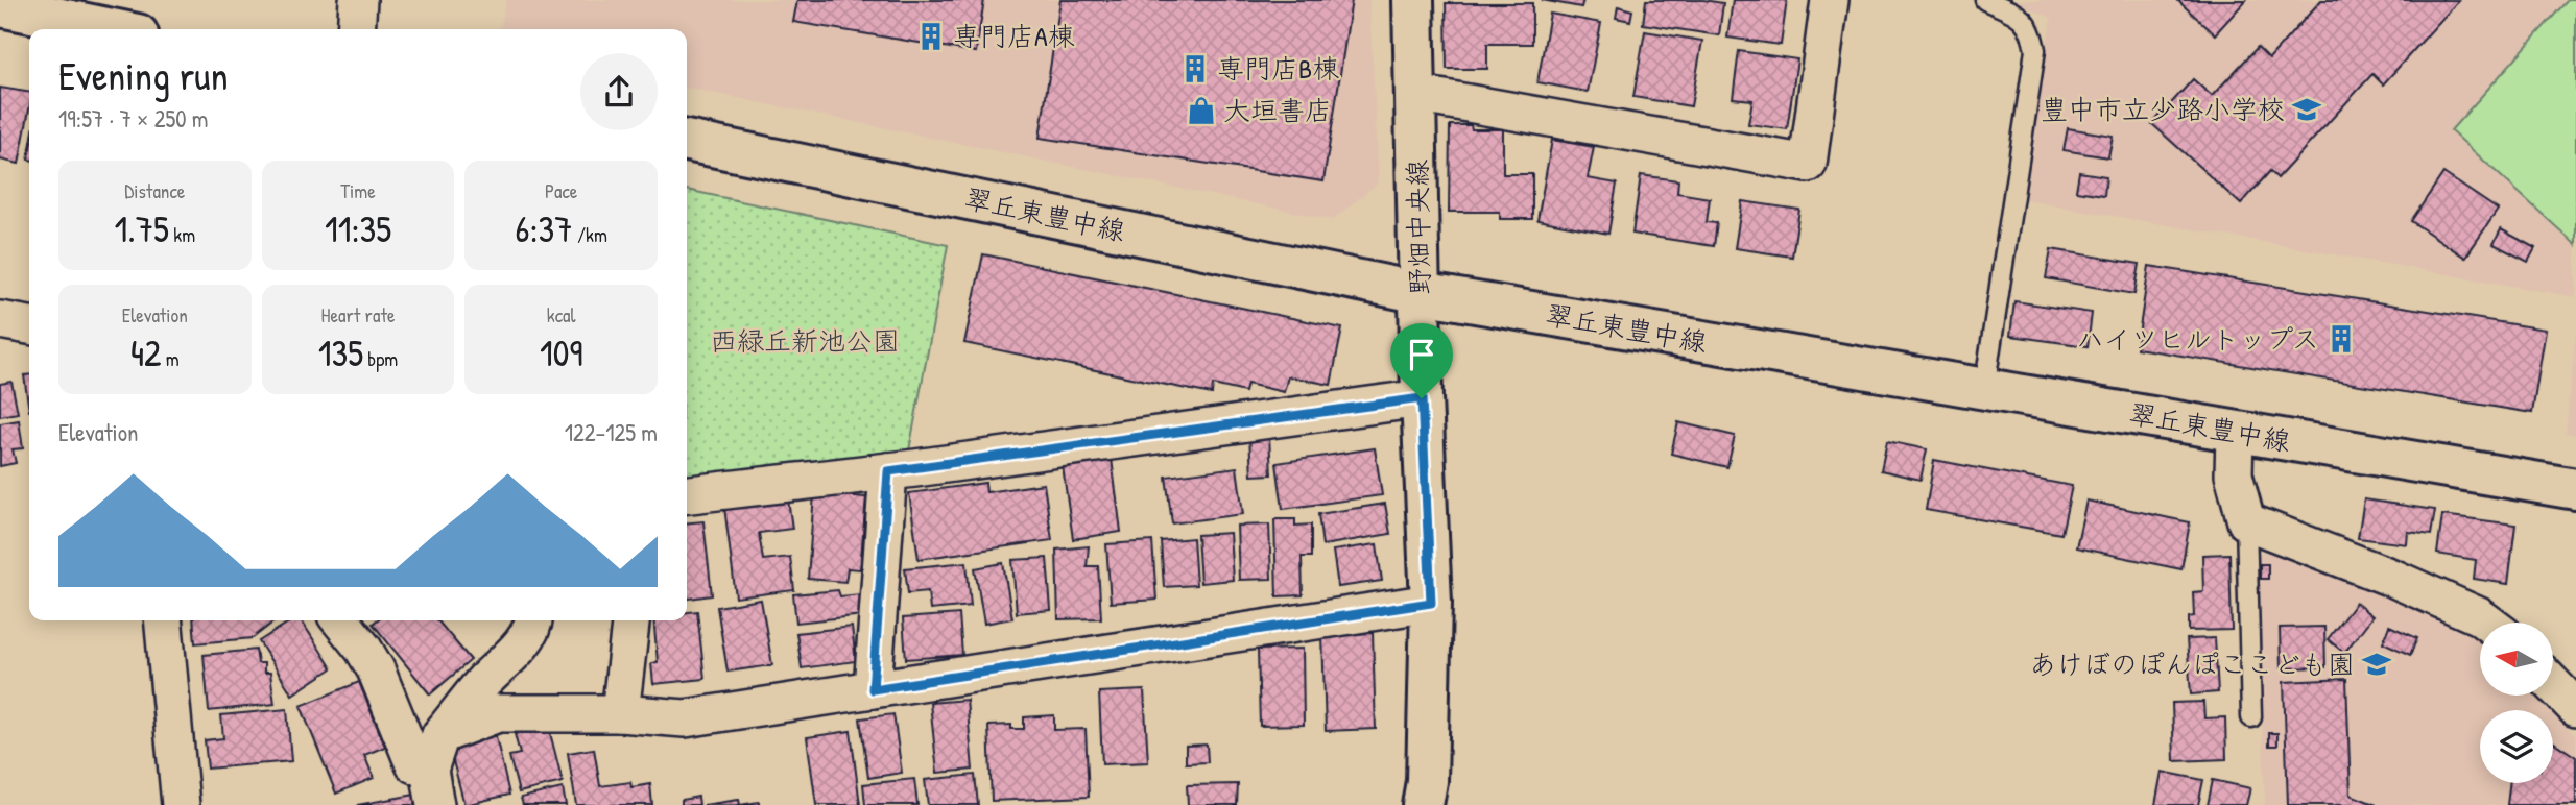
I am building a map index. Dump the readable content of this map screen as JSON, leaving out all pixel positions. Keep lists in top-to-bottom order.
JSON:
{
  "streets": {
    "street": ["翠丘東豊中線", "野畑中央線"]
  },
  "crossings": [
    ["翠丘東豊中線", "野畑中央線"]
  ],
  "parks": ["西緑丘新池公園"],
  "places": {
    "building": ["専門店A棟", "専門店B棟", "ハイツヒルトップス"],
    "school or university": ["豊中市立少路小学校", "あけぼのぽんぽここども園"],
    "shop": ["大垣書店"]
  },
  "north": "left",
  "page": {
    "heading": ["Evening run", "19:57 · 7 × 250 m"],
    "stats": [
      ["Distance", "1.75 km"],
      ["Time", "11:35"],
      ["Pace", "6:37 /km"],
      ["Elevation", "42 m"],
      ["Heart rate", "135 bpm"],
      ["kcal", "109"]
    ],
    "chart": ["Elevation", "122–125 m"]
  }
}
